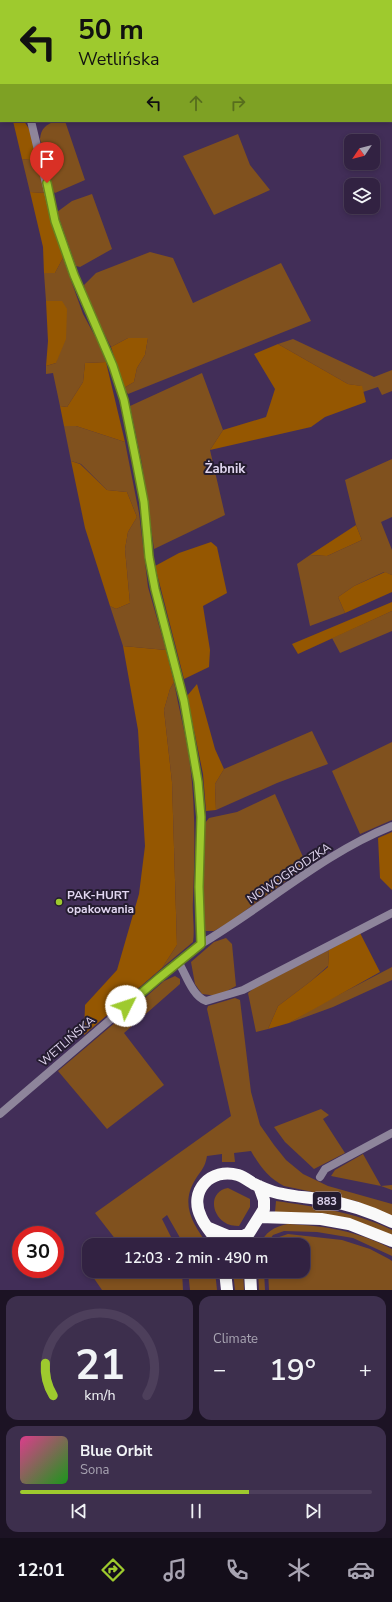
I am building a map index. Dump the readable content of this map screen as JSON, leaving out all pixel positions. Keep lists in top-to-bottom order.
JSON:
{
  "streets": {
    "highway": ["883"],
    "street": ["NOWOGRODZKA", "WETLIŃSKA"]
  },
  "crossings": [
    ["NOWOGRODZKA", "WETLIŃSKA"]
  ],
  "districts": ["Żabnik"],
  "places": ["PAK-HURT opakowania"],
  "north": "bottom left",
  "page": {
    "turn": ["50 m", "Wetlińska"],
    "limit": "30",
    "trip": "12:03 · 2 min · 490 m",
    "tile": "Climate",
    "heat": ["−", "19°", "+"],
    "song": ["Blue Orbit", "Sona"],
    "tabs": "12:01",
    "gauge": ["21", "km/h"]
  }
}
